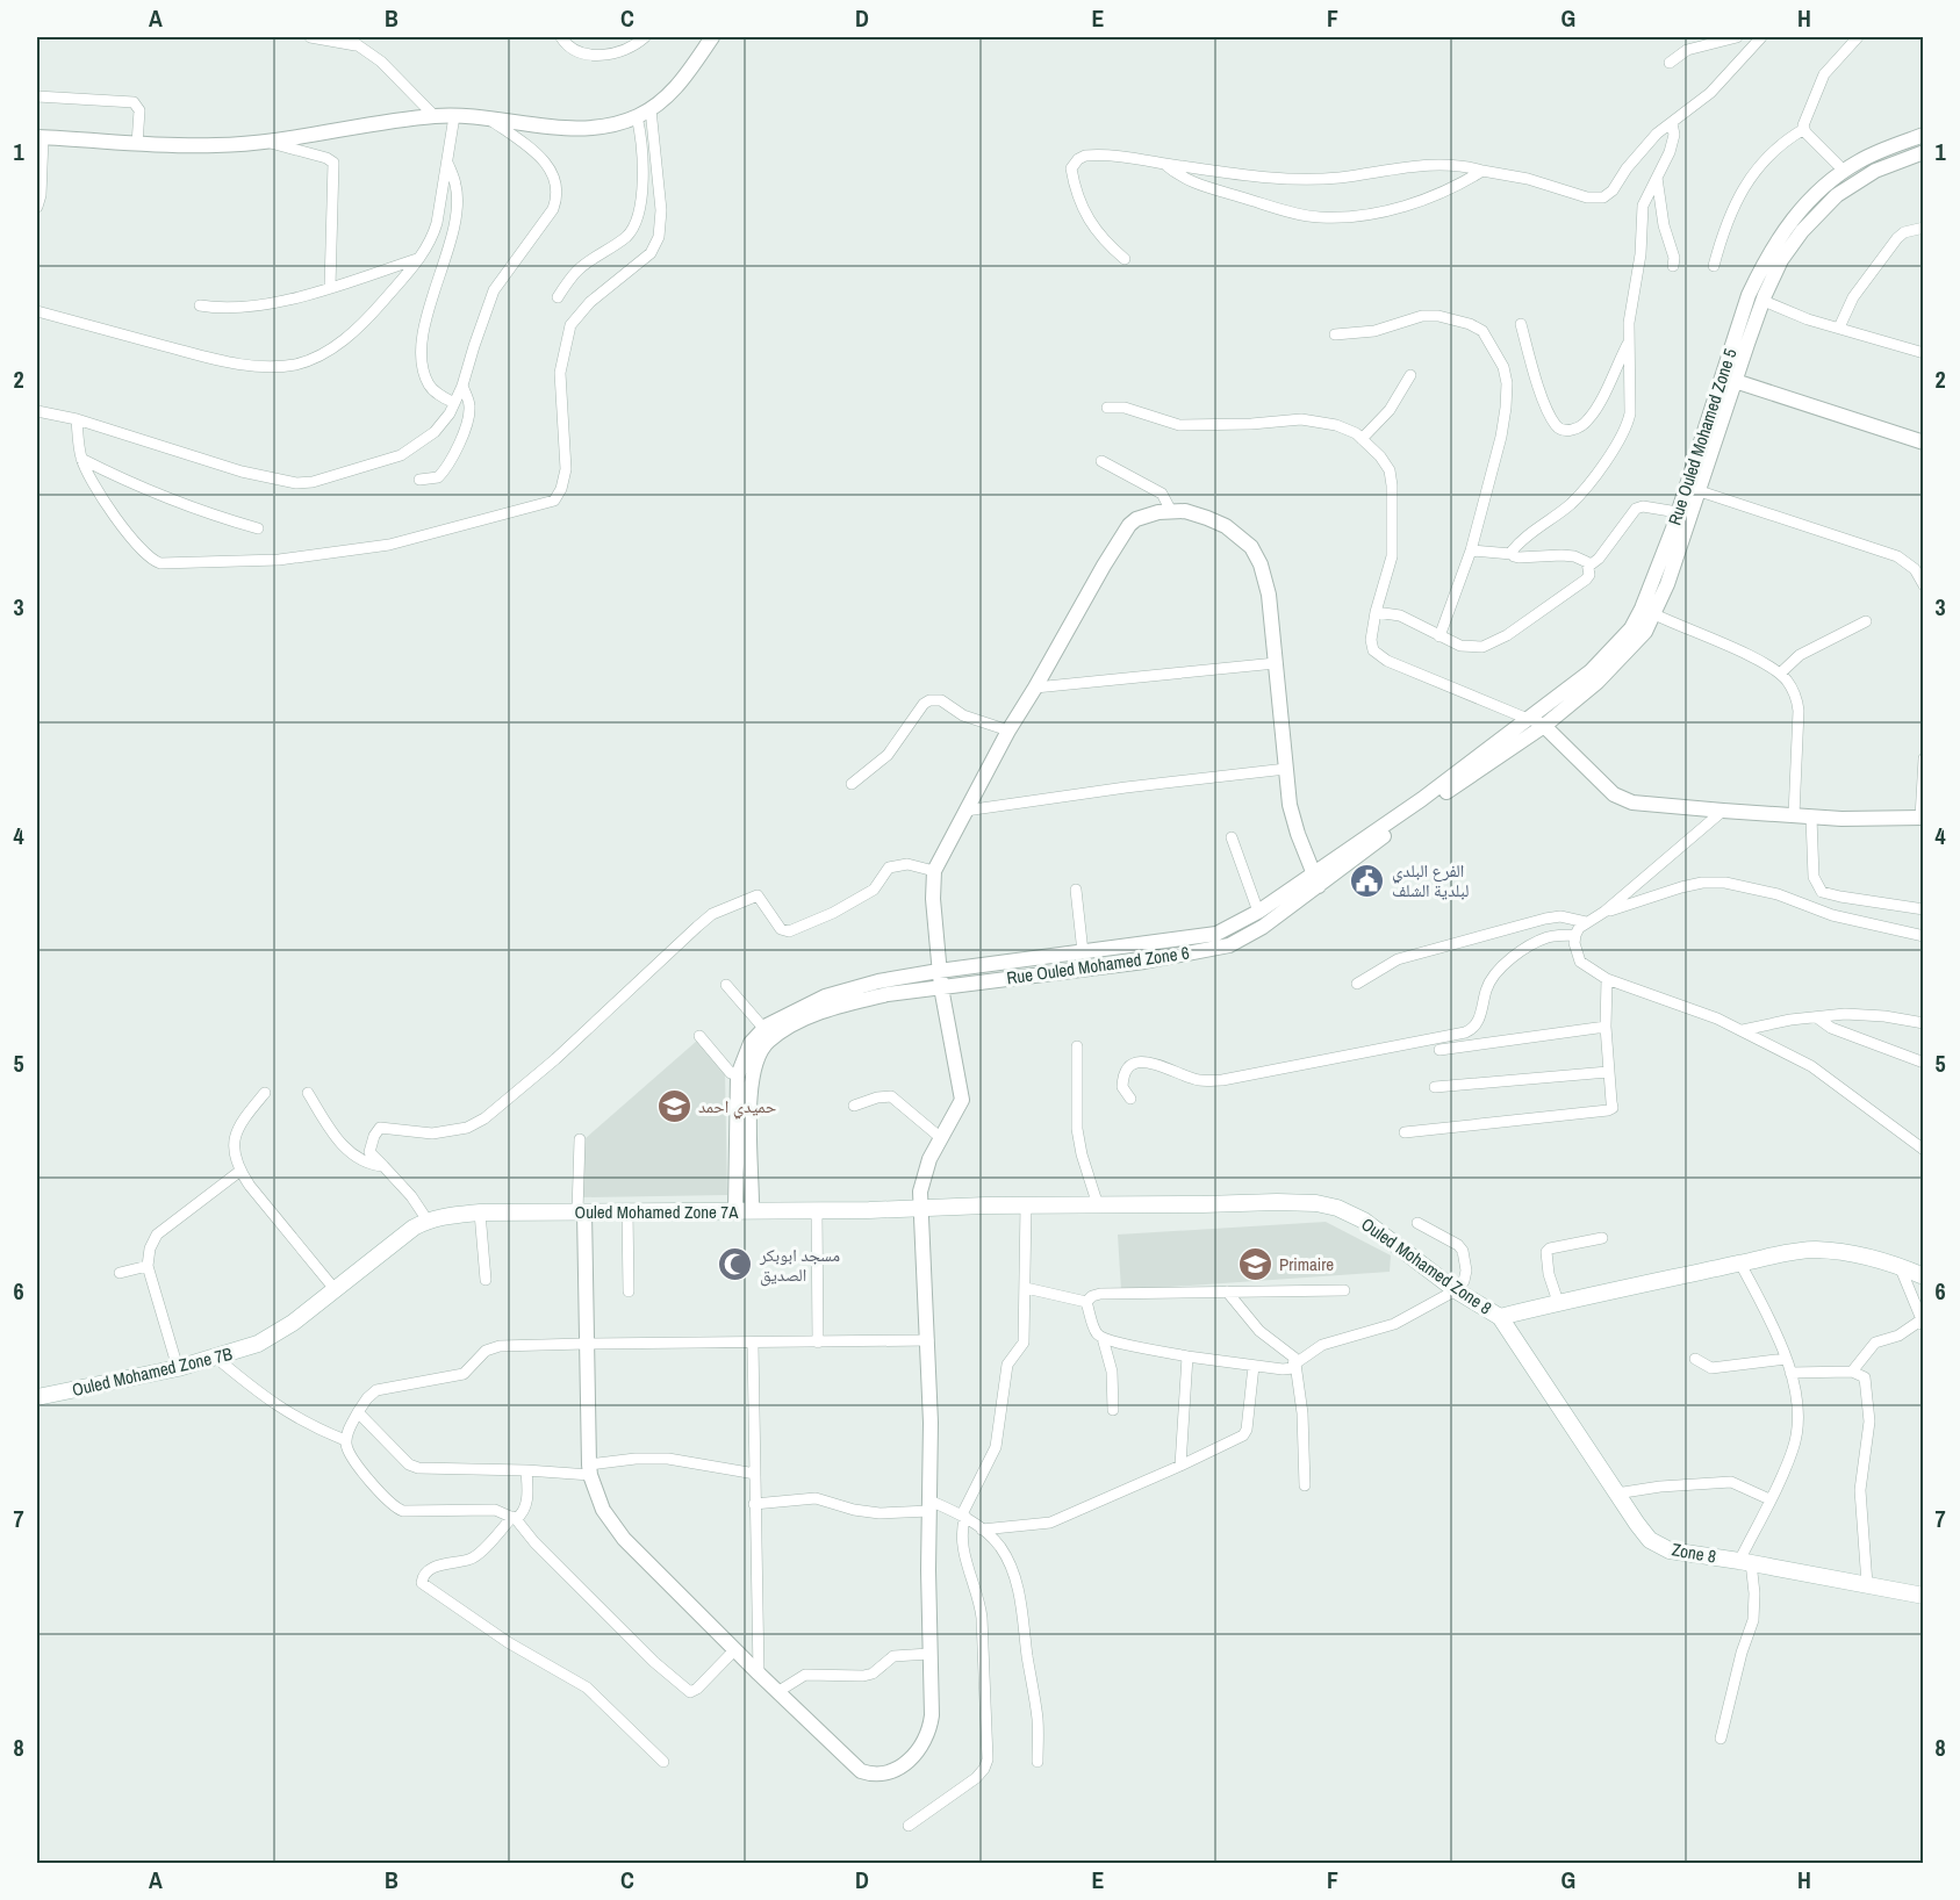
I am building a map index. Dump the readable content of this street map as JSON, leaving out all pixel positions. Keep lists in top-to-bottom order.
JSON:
{
  "streets": {
    "main road": [
      "Ouled Mohamed Zone 7A",
      "Ouled Mohamed Zone 8",
      "Ouled Mohamed Zone 7B",
      "Zone 8"
    ],
    "street": ["Rue Ouled Mohamed Zone 5", "Rue Ouled Mohamed Zone 6"]
  },
  "crossings": [
    ["Rue Ouled Mohamed Zone 5", "Rue Ouled Mohamed Zone 6"],
    ["Rue Ouled Mohamed Zone 6", "Ouled Mohamed Zone 7A"],
    ["Ouled Mohamed Zone 7A", "Ouled Mohamed Zone 8"],
    ["Ouled Mohamed Zone 7A", "Ouled Mohamed Zone 7B"],
    ["Ouled Mohamed Zone 8", "Zone 8"]
  ],
  "places": {
    "public building": ["الفرع البلدي لبلدية الشلف"],
    "school or university": ["حميدي احمد", "Primaire"],
    "mosque": ["مسجد ابوبكر الصديق"]
  },
  "grid": {
    "columns": [
      "A",
      "B",
      "C",
      "D",
      "E",
      "F",
      "G",
      "H"
    ],
    "rows": [
      "1",
      "2",
      "3",
      "4",
      "5",
      "6",
      "7",
      "8"
    ]
  }
}
